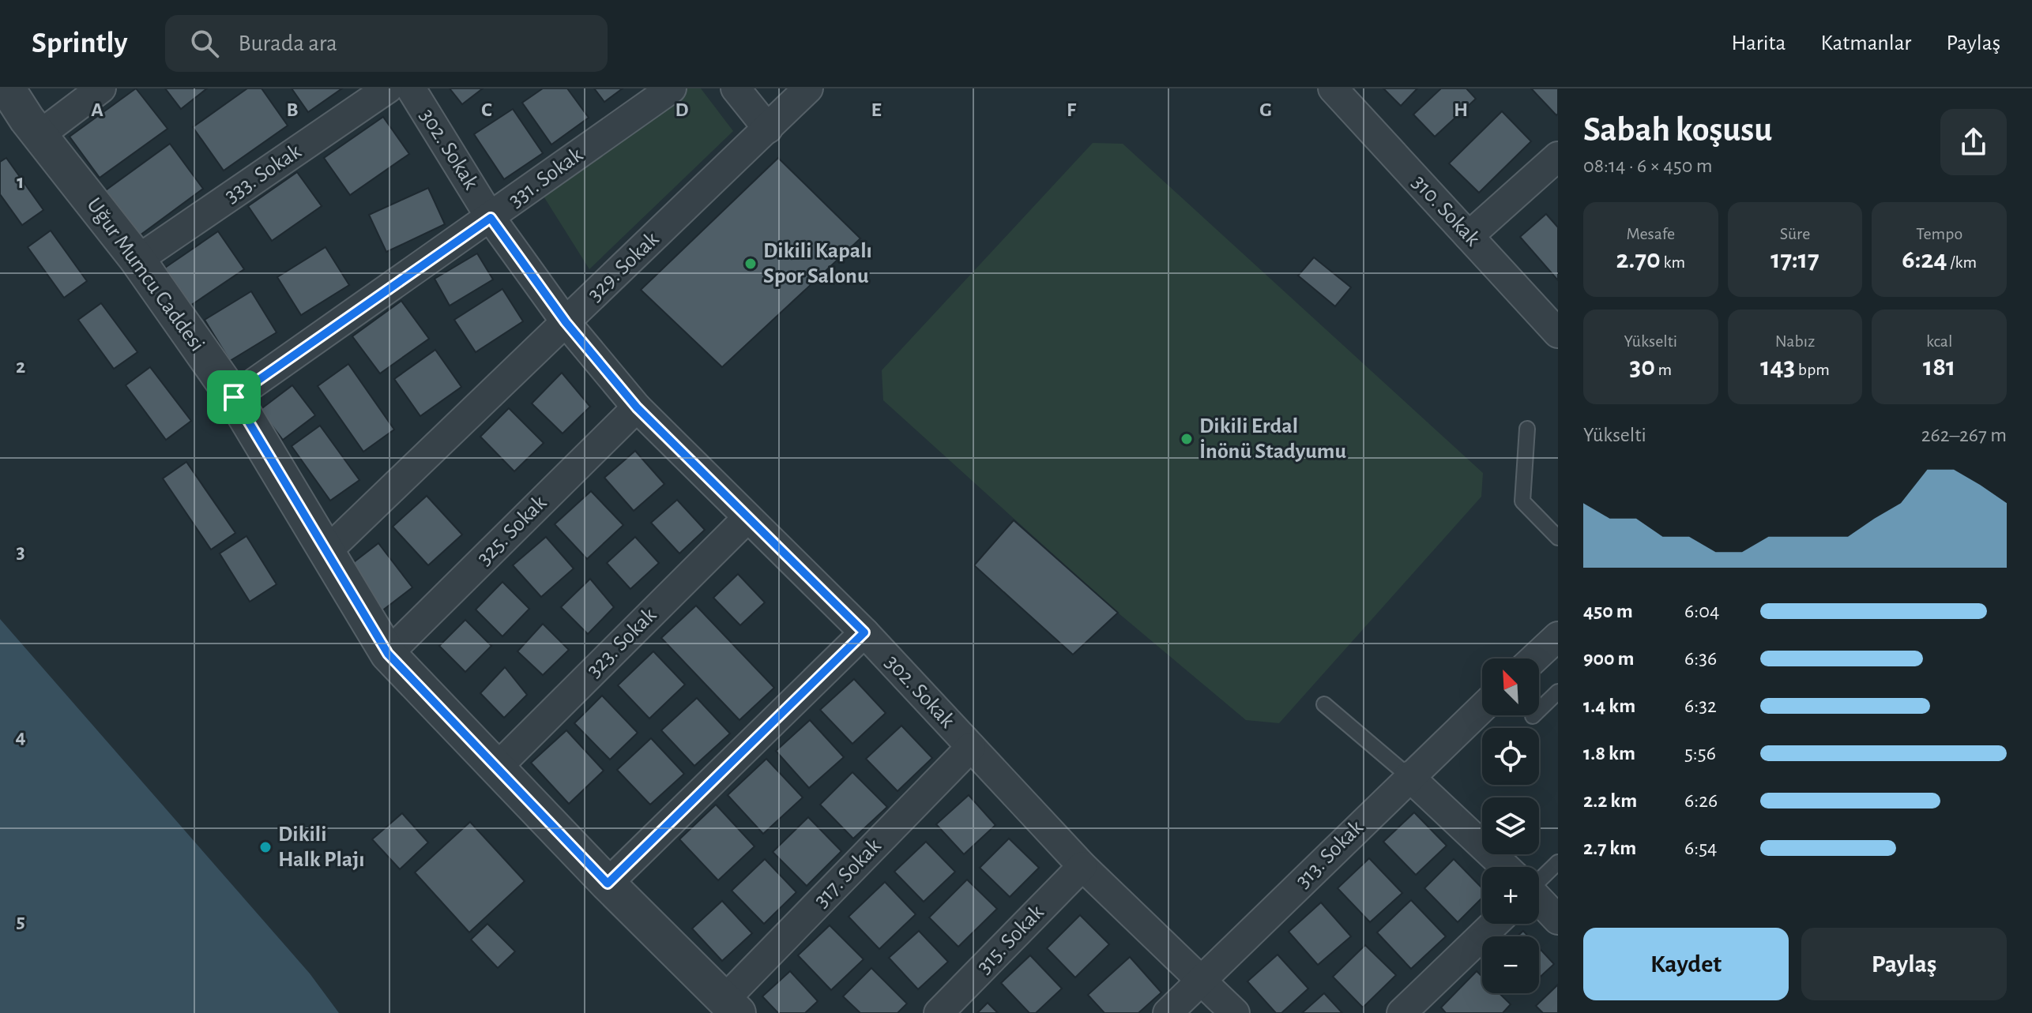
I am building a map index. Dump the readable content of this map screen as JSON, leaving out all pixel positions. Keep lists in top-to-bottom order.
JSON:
{
  "streets": {
    "street": [
      "302. Sokak",
      "333. Sokak",
      "331. Sokak",
      "310. Sokak",
      "329. Sokak",
      "Uğur Mumcu Caddesi",
      "325. Sokak",
      "323. Sokak",
      "313. Sokak",
      "317. Sokak",
      "315. Sokak"
    ]
  },
  "crossings": [
    ["302. Sokak", "331. Sokak"],
    ["302. Sokak", "329. Sokak"],
    ["302. Sokak", "325. Sokak"],
    ["302. Sokak", "323. Sokak"],
    ["302. Sokak", "313. Sokak"],
    ["302. Sokak", "317. Sokak"],
    ["302. Sokak", "315. Sokak"],
    ["333. Sokak", "Uğur Mumcu Caddesi"],
    ["331. Sokak", "Uğur Mumcu Caddesi"],
    ["329. Sokak", "Uğur Mumcu Caddesi"],
    ["Uğur Mumcu Caddesi", "325. Sokak"],
    ["Uğur Mumcu Caddesi", "323. Sokak"],
    ["Uğur Mumcu Caddesi", "317. Sokak"]
  ],
  "places": ["Dikili Kapalı Spor Salonu", "Dikili Erdal İnönü Stadyumu", "Dikili Halk Plajı"],
  "north": "top left",
  "page": {
    "header": "Sprintly",
    "search": "Burada ara",
    "nav": ["Harita", "Katmanlar", "Paylaş"],
    "heading": ["Sabah koşusu", "08:14 · 6 × 450 m"],
    "stats": [
      ["Mesafe", "2.70 km"],
      ["Süre", "17:17"],
      ["Tempo", "6:24 /km"],
      ["Yükselti", "30 m"],
      ["Nabız", "143 bpm"],
      ["kcal", "181"]
    ],
    "chart": ["Yükselti", "262–267 m"],
    "list": [
      {
        "name": "450 m",
        "note": "6:04"
      },
      {
        "name": "900 m",
        "note": "6:36"
      },
      {
        "name": "1.4 km",
        "note": "6:32"
      },
      {
        "name": "1.8 km",
        "note": "5:56"
      },
      {
        "name": "2.2 km",
        "note": "6:26"
      },
      {
        "name": "2.7 km",
        "note": "6:54"
      }
    ],
    "map_buttons": ["+", "−"],
    "buttons": ["Kaydet", "Paylaş"]
  },
  "grid": {
    "columns": [
      "A",
      "B",
      "C",
      "D",
      "E",
      "F",
      "G",
      "H"
    ],
    "rows": [
      "1",
      "2",
      "3",
      "4",
      "5"
    ]
  }
}
